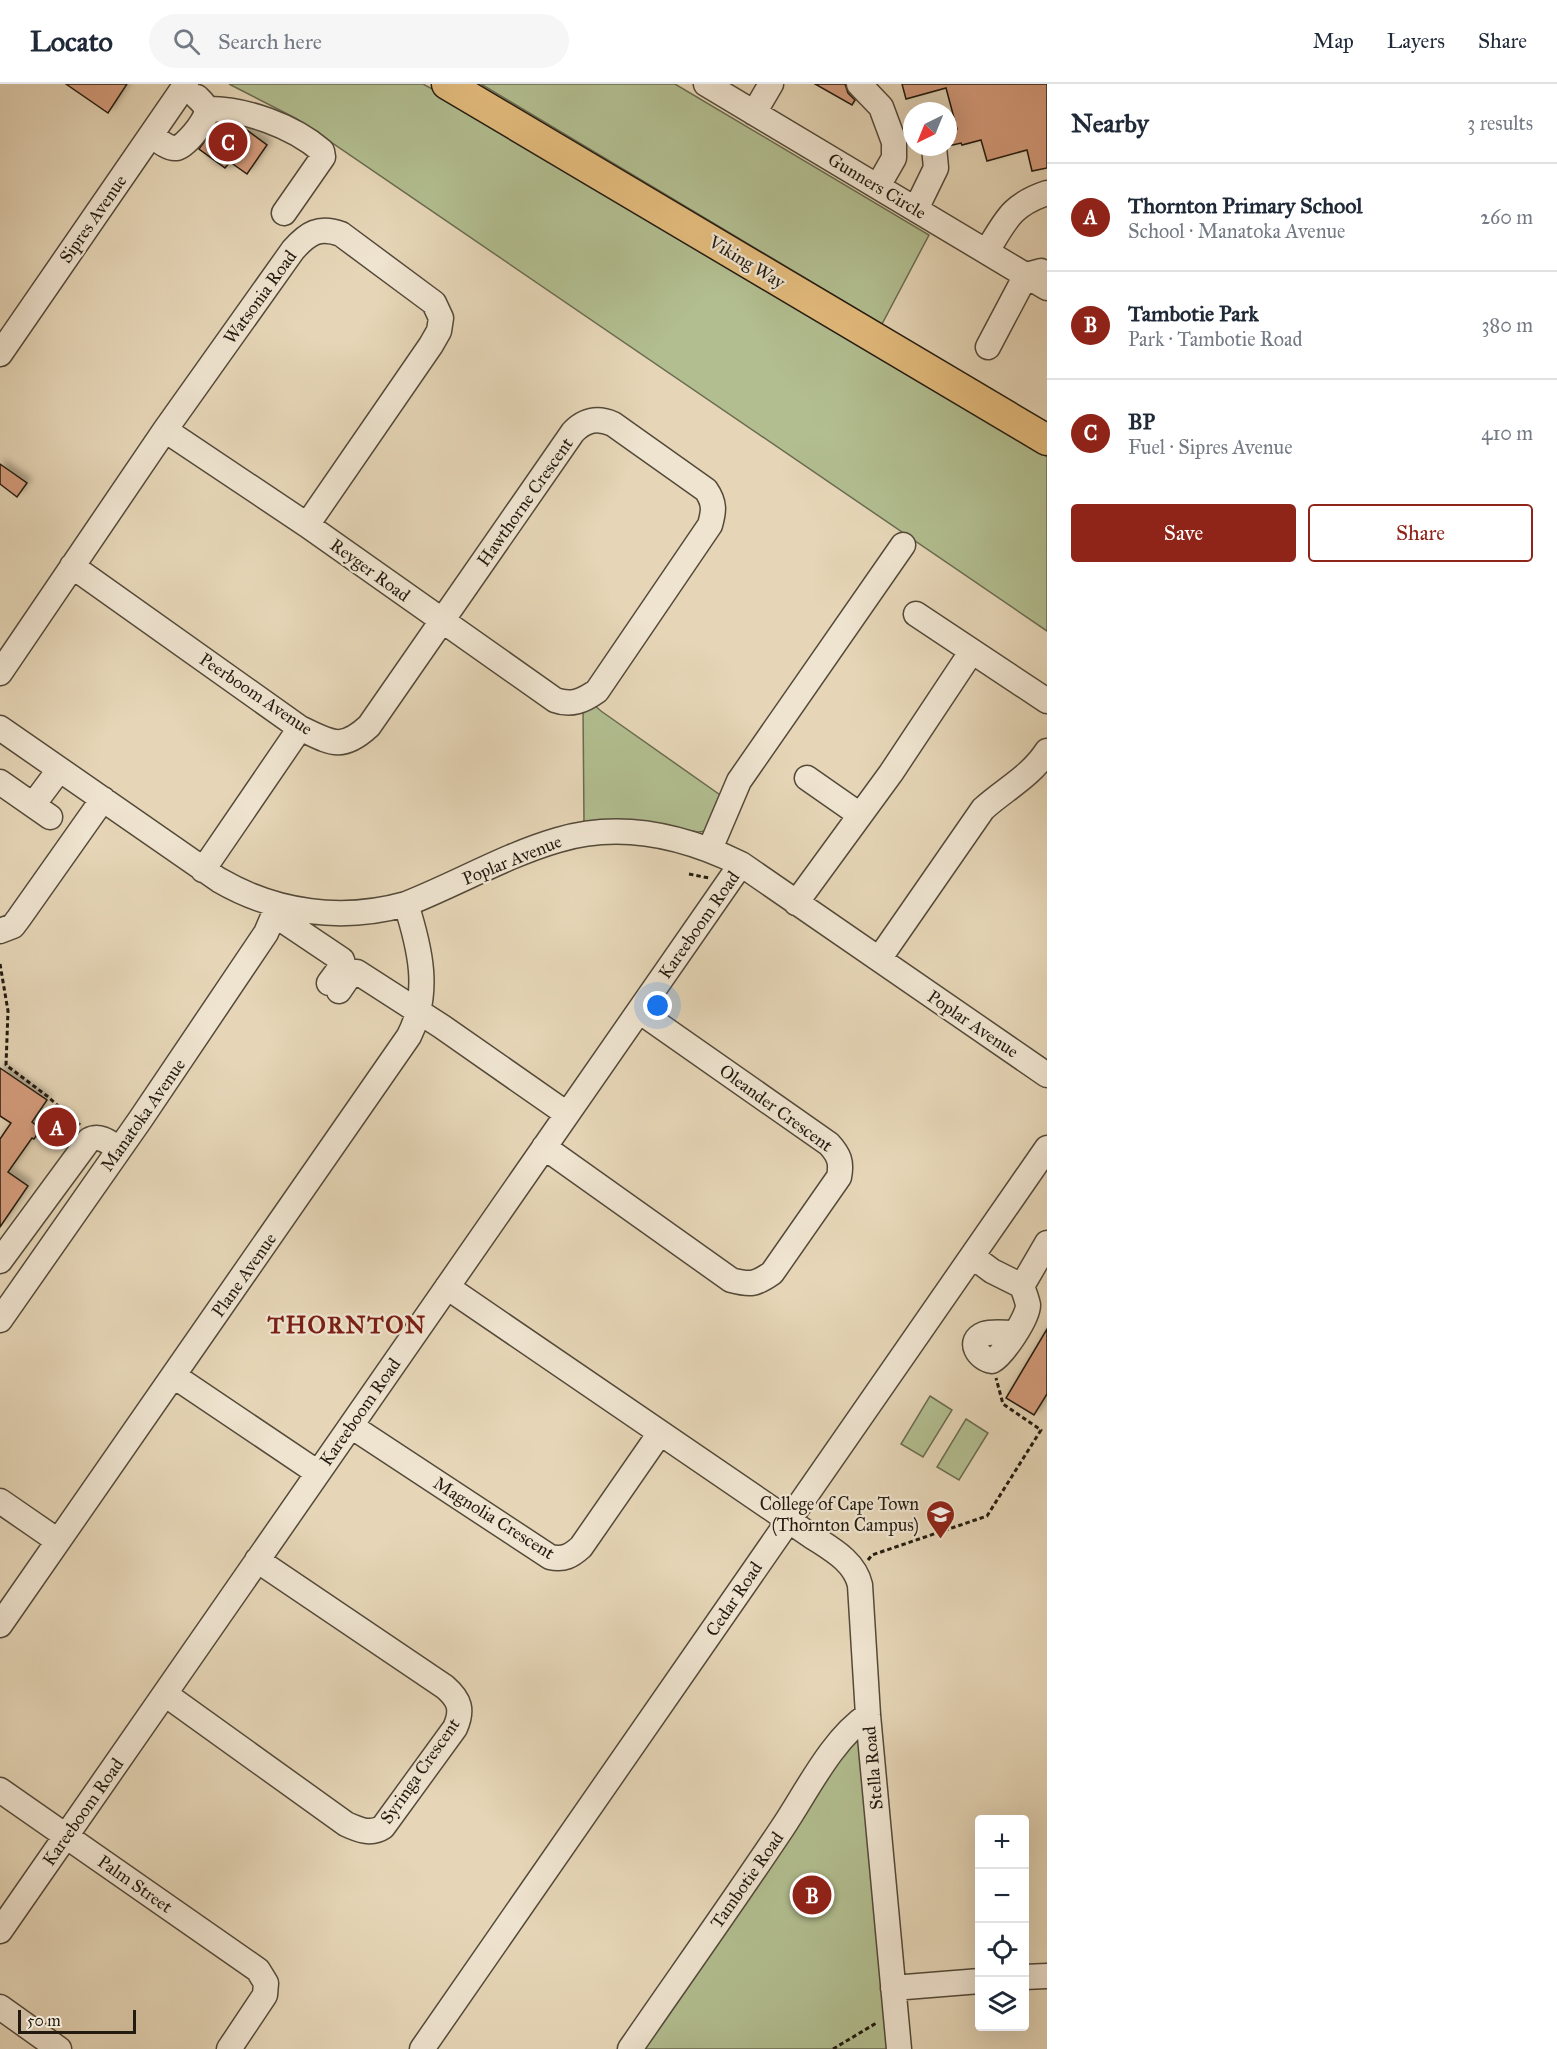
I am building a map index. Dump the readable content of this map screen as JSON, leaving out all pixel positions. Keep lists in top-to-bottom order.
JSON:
{
  "streets": {
    "main road": ["Viking Way"],
    "street": [
      "Gunners Circle",
      "Sipres Avenue",
      "Watsonia Road",
      "Hawthorne Crescent",
      "Reyger Road",
      "Peerboom Avenue",
      "Poplar Avenue",
      "Kareeboom Road",
      "Oleander Crescent",
      "Manatoka Avenue",
      "Plane Avenue",
      "Magnolia Crescent",
      "Cedar Road",
      "Stella Road",
      "Syringa Crescent",
      "Tambotie Road",
      "Palm Street"
    ]
  },
  "crossings": [
    ["Watsonia Road", "Reyger Road"],
    ["Watsonia Road", "Peerboom Avenue"],
    ["Hawthorne Crescent", "Reyger Road"],
    ["Hawthorne Crescent", "Peerboom Avenue"],
    ["Reyger Road", "Peerboom Avenue"],
    ["Poplar Avenue", "Kareeboom Road"],
    ["Poplar Avenue", "Manatoka Avenue"],
    ["Poplar Avenue", "Plane Avenue"],
    ["Kareeboom Road", "Oleander Crescent"],
    ["Kareeboom Road", "Magnolia Crescent"],
    ["Kareeboom Road", "Syringa Crescent"],
    ["Kareeboom Road", "Palm Street"],
    ["Stella Road", "Tambotie Road"]
  ],
  "districts": ["THORNTON"],
  "places": {
    "school or university": ["College of Cape Town (Thornton Campus)"]
  },
  "scale_bar": "50 m",
  "north": "bottom left",
  "page": {
    "header": "Locato",
    "search": "Search here",
    "nav": ["Map", "Layers", "Share"],
    "heading": ["Nearby", "3 results"],
    "pins": ["C", "A", "B"],
    "list": [
      {
        "mark": "A",
        "name": "Thornton Primary School",
        "note": "School · Manatoka Avenue",
        "value": "260 m"
      },
      {
        "mark": "B",
        "name": "Tambotie Park",
        "note": "Park · Tambotie Road",
        "value": "380 m"
      },
      {
        "mark": "C",
        "name": "BP",
        "note": "Fuel · Sipres Avenue",
        "value": "410 m"
      }
    ],
    "buttons": ["Save", "Share"],
    "map_buttons": ["+", "−"],
    "scale": "50 m"
  }
}
